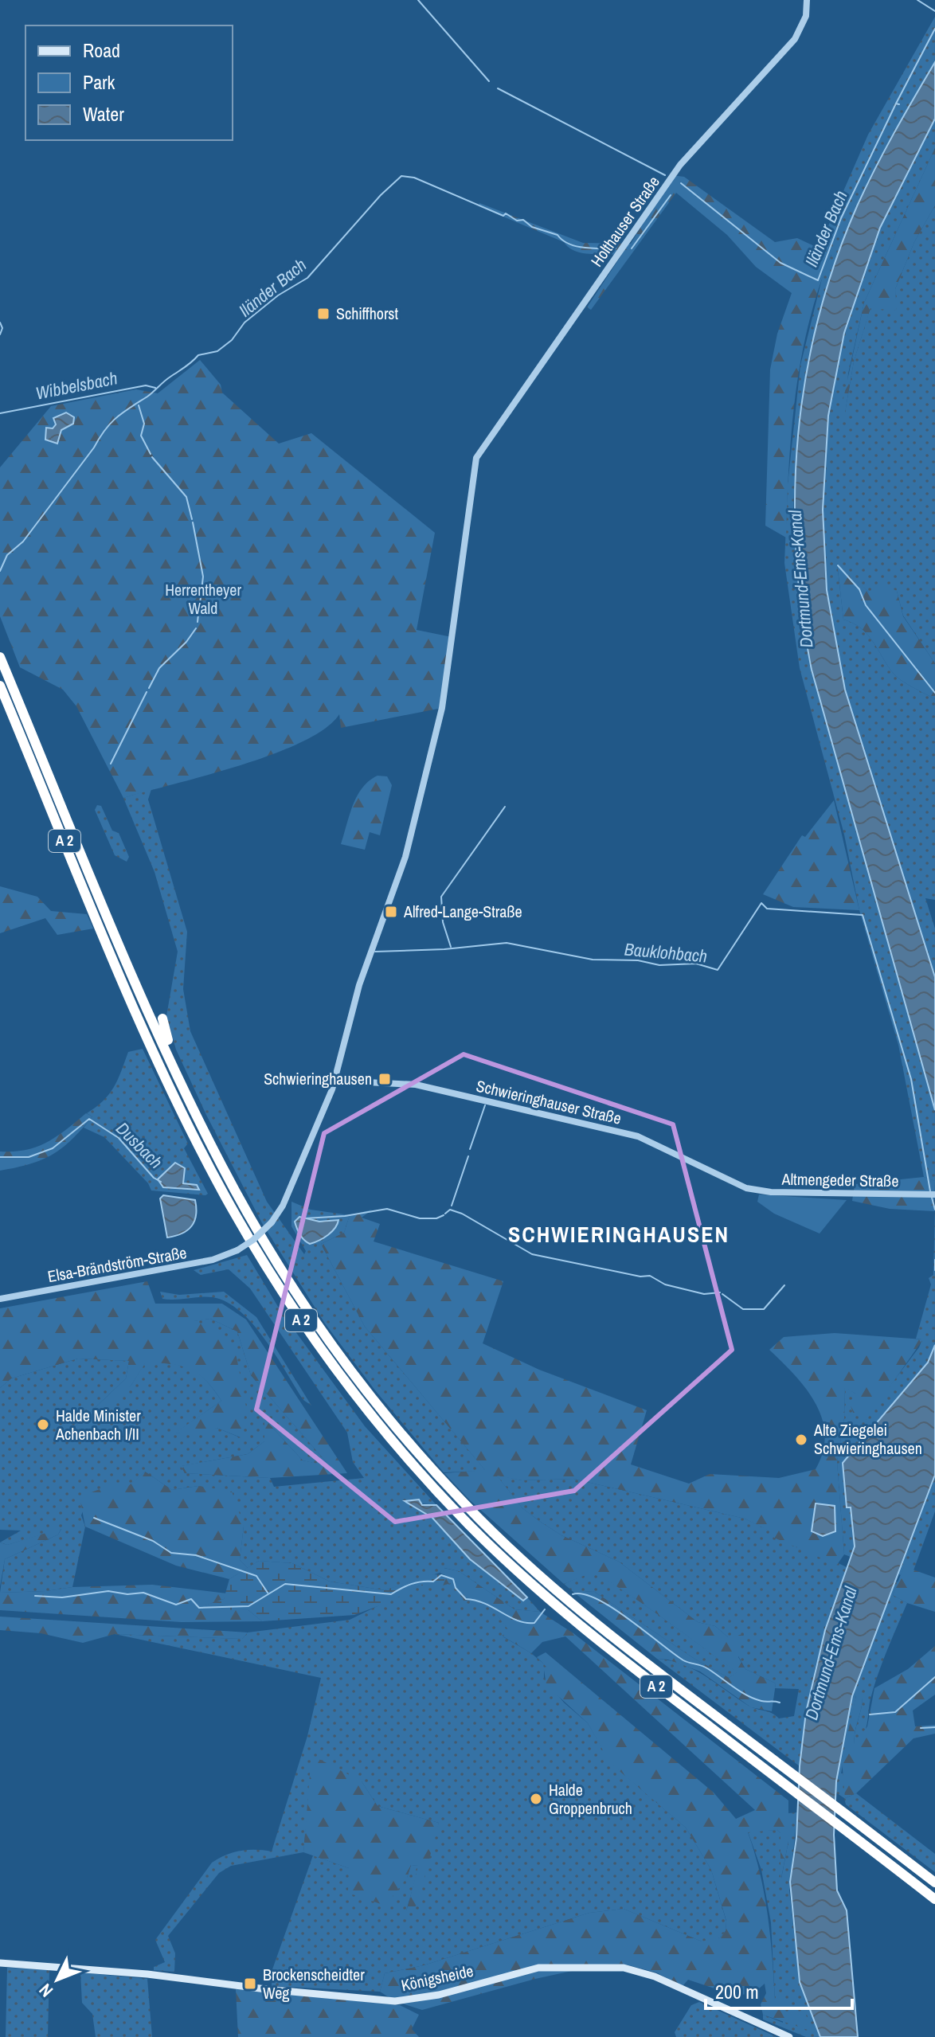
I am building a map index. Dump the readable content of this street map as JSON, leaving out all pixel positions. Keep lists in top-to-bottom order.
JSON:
{
  "streets": {
    "highway": ["A 2"],
    "main road": ["Königsheide"],
    "street": [
      "Holthauser Straße",
      "Schwieringhauser Straße",
      "Altmengeder Straße",
      "Elsa-Brändström-Straße"
    ]
  },
  "crossings": [
    ["Holthauser Straße", "Schwieringhauser Straße"],
    ["Holthauser Straße", "Elsa-Brändström-Straße"],
    ["Schwieringhauser Straße", "Altmengeder Straße"],
    ["Schwieringhauser Straße", "Elsa-Brändström-Straße"]
  ],
  "districts": ["SCHWIERINGHAUSEN"],
  "water": [
    "Iländer Bach",
    "Wibbelsbach",
    "Dortmund-Ems-Kanal",
    "Bauklohbach",
    "Dusbach"
  ],
  "parks": ["Herrentheyer Wald"],
  "places": {
    "transit": [
      "Schiffhorst",
      "Alfred-Lange-Straße",
      "Schwieringhausen",
      "Brockenscheidter Weg"
    ],
    "other": ["Halde Minister Achenbach I/II", "Alte Ziegelei Schwieringhausen", "Halde Groppenbruch"]
  },
  "legend": ["Road", "Park", "Water"],
  "scale_bar": "200 m",
  "north": "bottom left"
}
